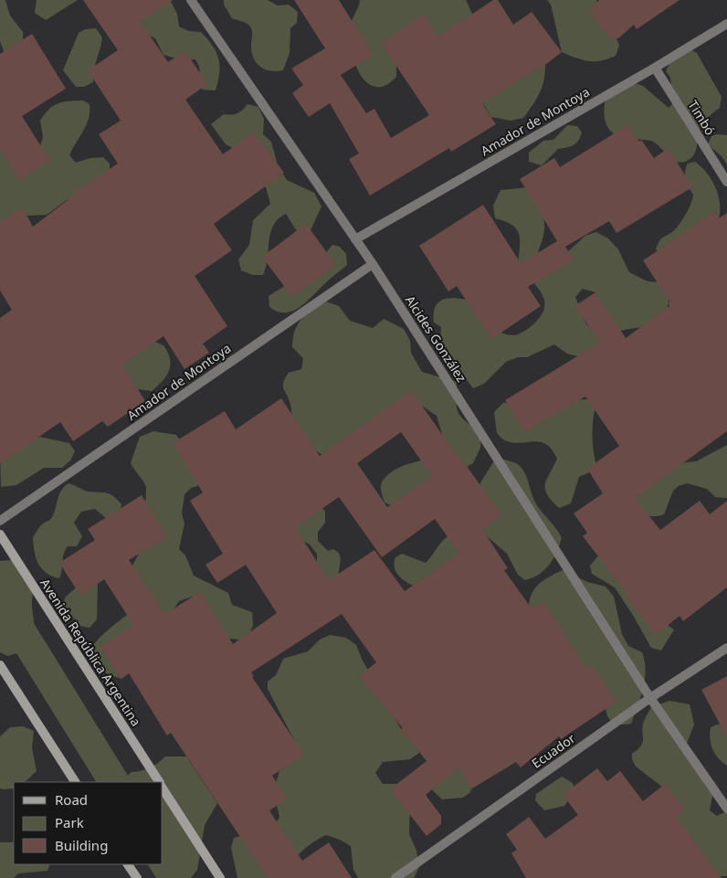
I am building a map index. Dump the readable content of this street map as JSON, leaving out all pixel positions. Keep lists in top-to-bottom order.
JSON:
{
  "streets": {
    "main road": ["Avenida República Argentina"],
    "street": [
      "Timbó",
      "Amador de Montoya",
      "Alcides González",
      "Ecuador"
    ]
  },
  "crossings": [
    ["Timbó", "Amador de Montoya"],
    ["Amador de Montoya", "Alcides González"],
    ["Alcides González", "Ecuador"]
  ],
  "legend": ["Road", "Park", "Building"]
}
